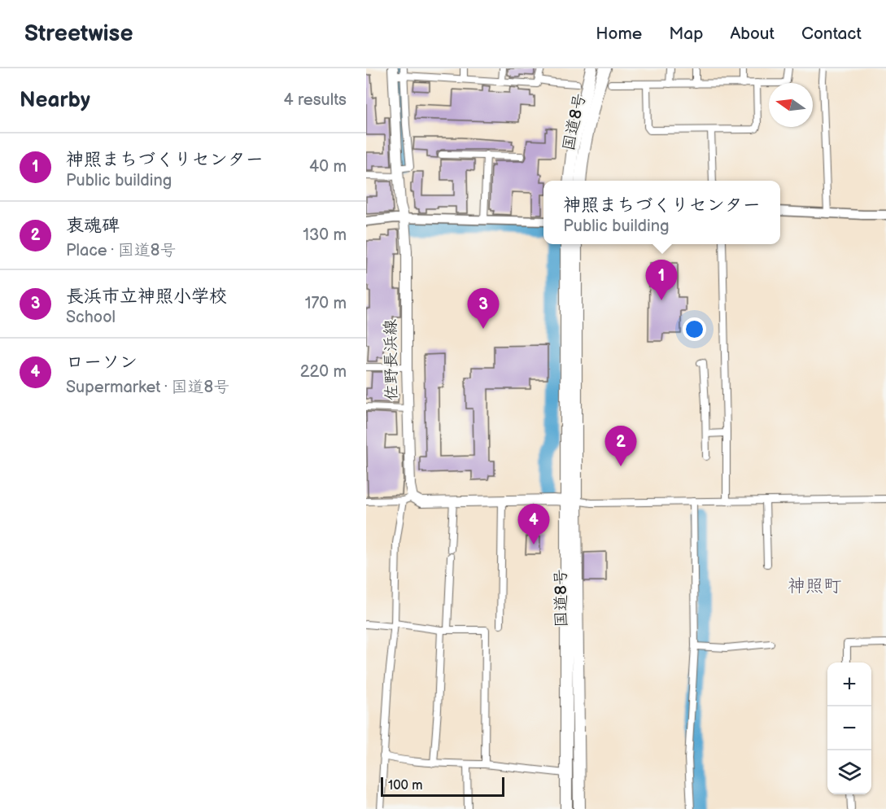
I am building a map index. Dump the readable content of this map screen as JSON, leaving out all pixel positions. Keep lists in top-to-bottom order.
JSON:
{
  "streets": {
    "highway": ["国道8号"],
    "main road": ["佐野長浜線"]
  },
  "districts": ["神照町"],
  "scale_bar": "100 m",
  "north": "left",
  "page": {
    "header": "Streetwise",
    "nav": [
      "Home",
      "Map",
      "About",
      "Contact"
    ],
    "heading": ["Nearby", "4 results"],
    "list": [
      {
        "mark": "1",
        "name": "神照まちづくりセンター",
        "note": "Public building",
        "value": "40 m"
      },
      {
        "mark": "2",
        "name": "衷魂碑",
        "note": "Place · 国道8号",
        "value": "130 m"
      },
      {
        "mark": "3",
        "name": "長浜市立神照小学校",
        "note": "School",
        "value": "170 m"
      },
      {
        "mark": "4",
        "name": "ローソン",
        "note": "Supermarket · 国道8号",
        "value": "220 m"
      }
    ],
    "popup": ["神照まちづくりセンター", "Public building"],
    "pins": [
      "1",
      "3",
      "2",
      "4"
    ],
    "map_buttons": ["+", "−"],
    "scale": "100 m"
  }
}
